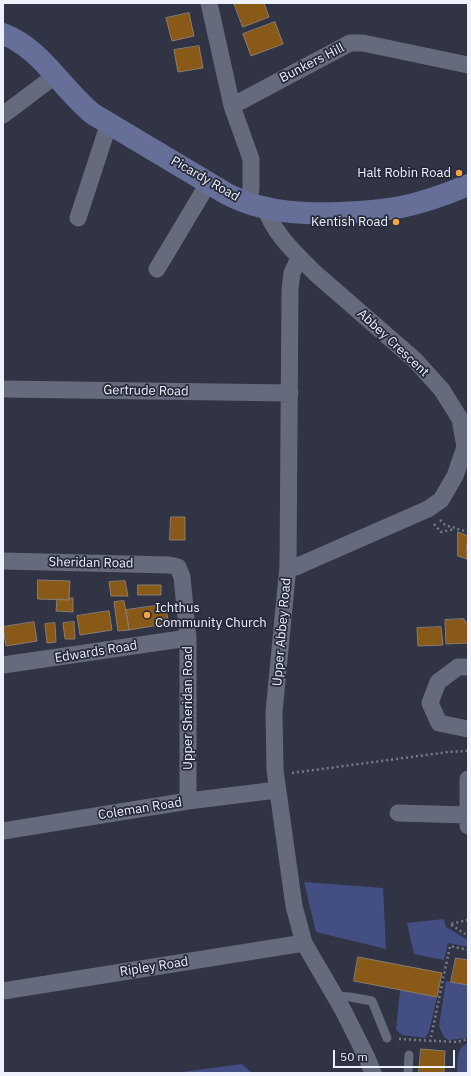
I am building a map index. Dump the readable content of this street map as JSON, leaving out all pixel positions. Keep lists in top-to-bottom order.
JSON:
{
  "streets": {
    "main road": ["Picardy Road"],
    "street": [
      "Bunkers Hill",
      "Abbey Crescent",
      "Gertrude Road",
      "Sheridan Road",
      "Upper Abbey Road",
      "Edwards Road",
      "Upper Sheridan Road",
      "Coleman Road",
      "Ripley Road"
    ]
  },
  "crossings": [
    ["Picardy Road", "Abbey Crescent"],
    ["Abbey Crescent", "Upper Abbey Road"],
    ["Gertrude Road", "Upper Abbey Road"],
    ["Sheridan Road", "Upper Sheridan Road"],
    ["Upper Abbey Road", "Coleman Road"],
    ["Upper Abbey Road", "Ripley Road"],
    ["Edwards Road", "Upper Sheridan Road"],
    ["Upper Sheridan Road", "Coleman Road"]
  ],
  "places": ["Halt Robin Road", "Kentish Road", "Ichthus Community Church"],
  "scale_bar": "50 m"
}
